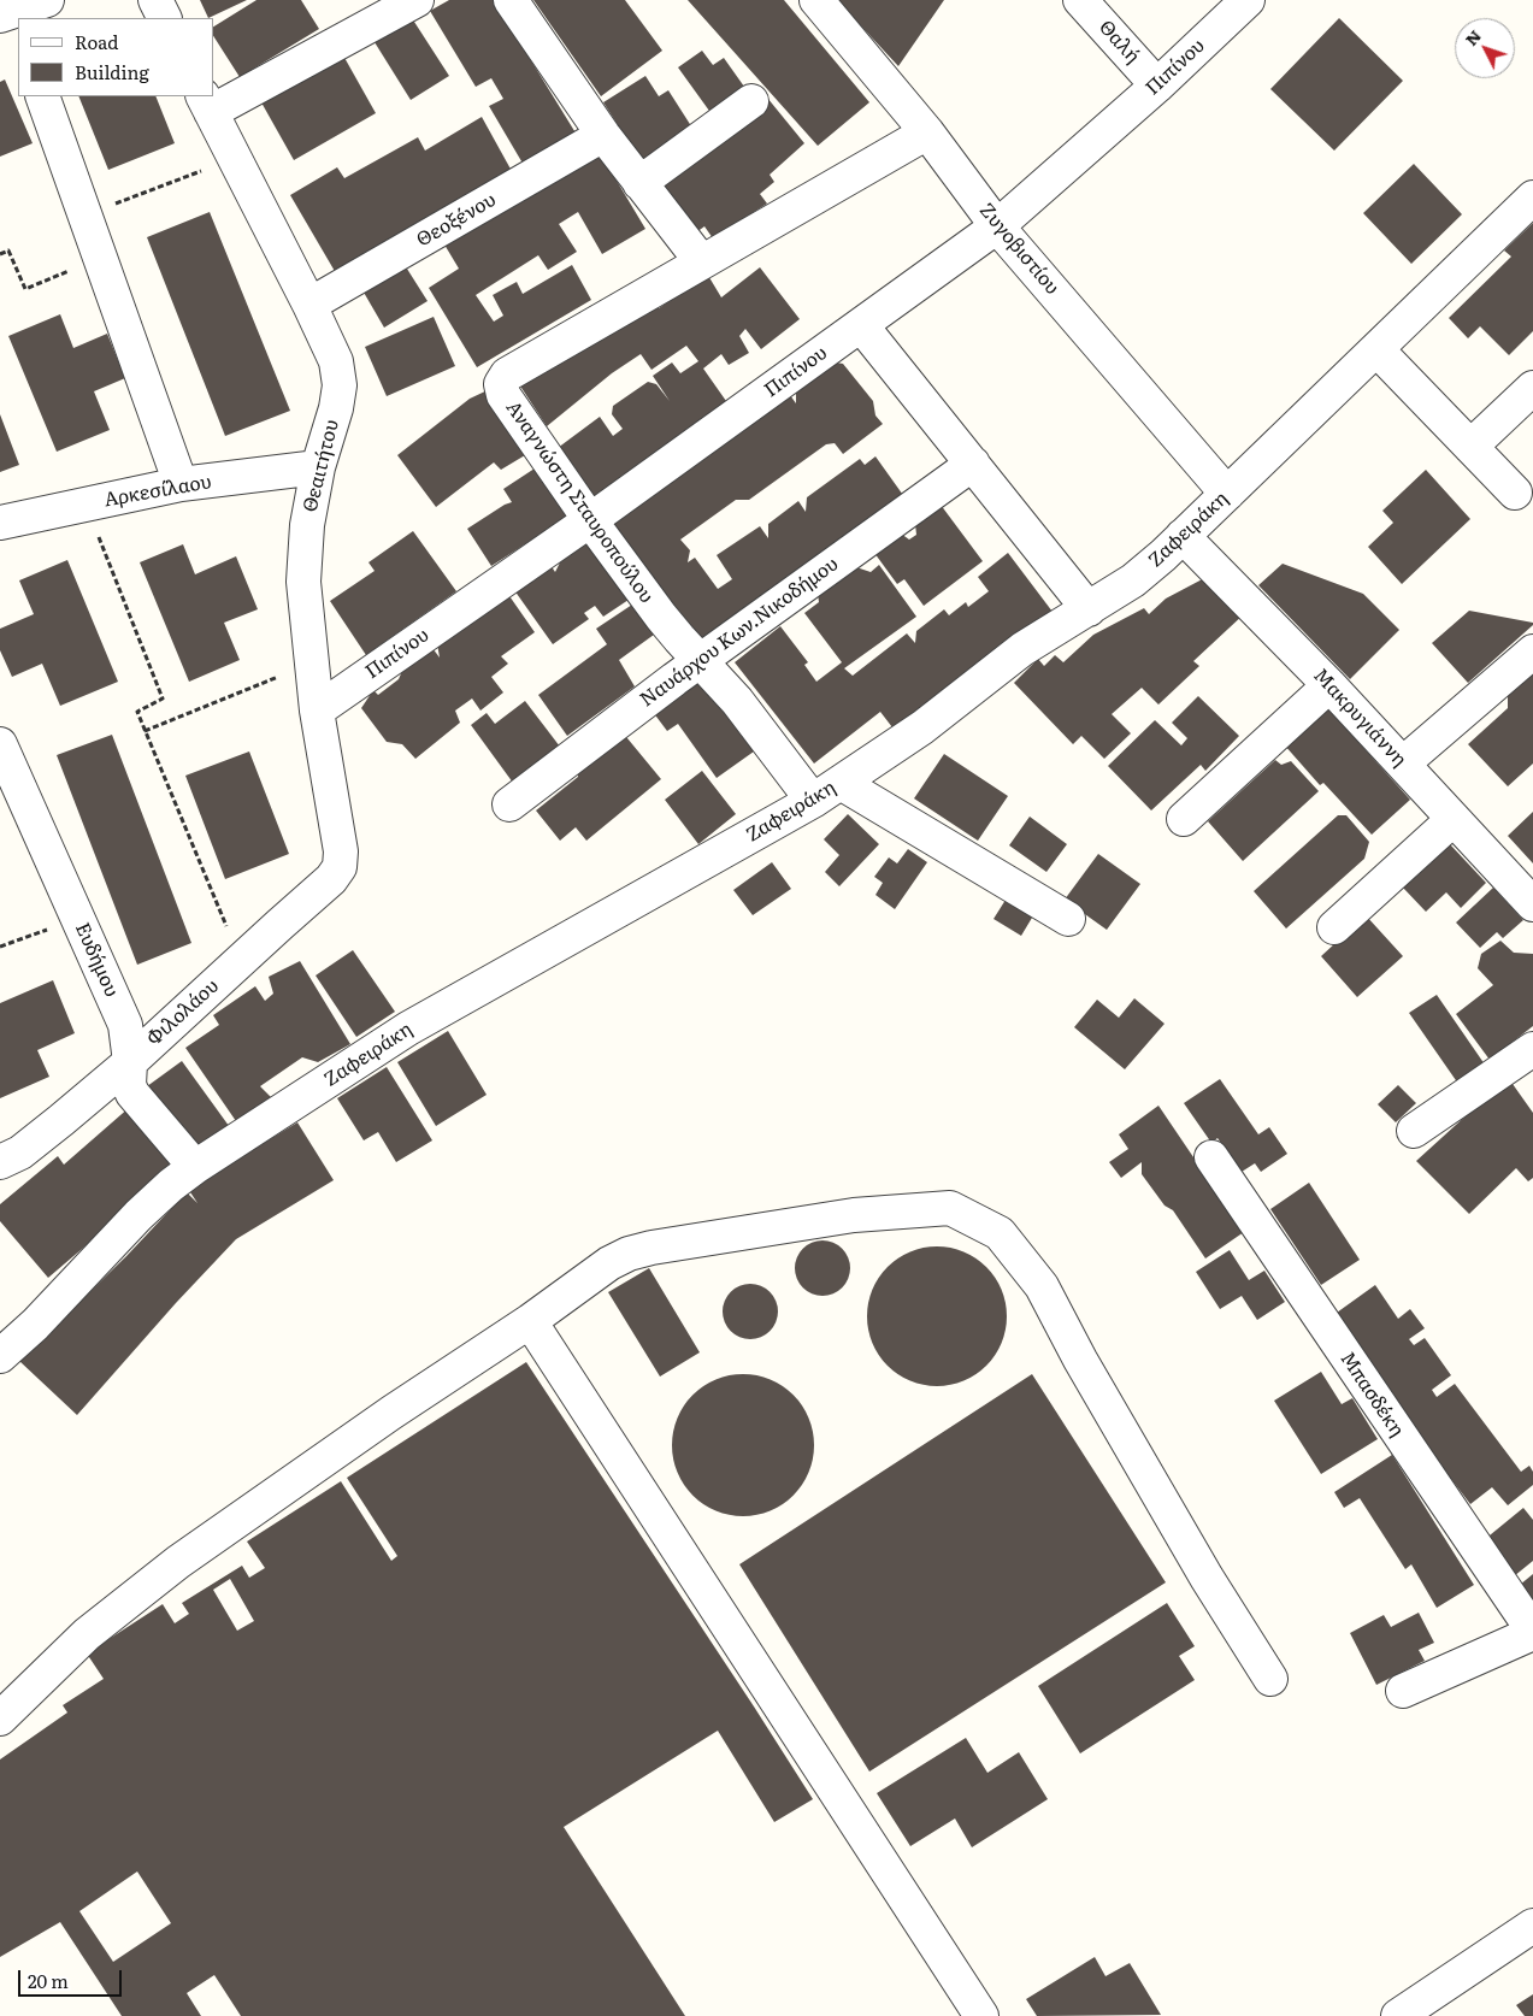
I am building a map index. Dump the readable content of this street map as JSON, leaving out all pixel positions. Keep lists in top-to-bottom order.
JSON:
{
  "streets": {
    "street": [
      "Θαλή",
      "Πιπίνου",
      "Θεοξένου",
      "Ζυγοβιστίου",
      "Θεαιτήτου",
      "Αρκεσίλαου",
      "Αναγνώστη Σταυροπούλου",
      "Ζαφειράκη",
      "Ναυάρχου Κων.Νικοδήμου",
      "Μακρυγιάννη",
      "Ευδήμου",
      "Φιλολάου",
      "Μπασδέκη"
    ]
  },
  "crossings": [
    ["Θαλή", "Πιπίνου"],
    ["Πιπίνου", "Ζυγοβιστίου"],
    ["Πιπίνου", "Θεαιτήτου"],
    ["Πιπίνου", "Αναγνώστη Σταυροπούλου"],
    ["Θεοξένου", "Θεαιτήτου"],
    ["Ζυγοβιστίου", "Ζαφειράκη"],
    ["Θεαιτήτου", "Αρκεσίλαου"],
    ["Θεαιτήτου", "Φιλολάου"],
    ["Αναγνώστη Σταυροπούλου", "Ζαφειράκη"],
    ["Αναγνώστη Σταυροπούλου", "Ναυάρχου Κων.Νικοδήμου"],
    ["Ζαφειράκη", "Μακρυγιάννη"],
    ["Ζαφειράκη", "Ευδήμου"],
    ["Ευδήμου", "Φιλολάου"]
  ],
  "legend": ["Road", "Building"],
  "scale_bar": "20 m",
  "north": "top left"
}
